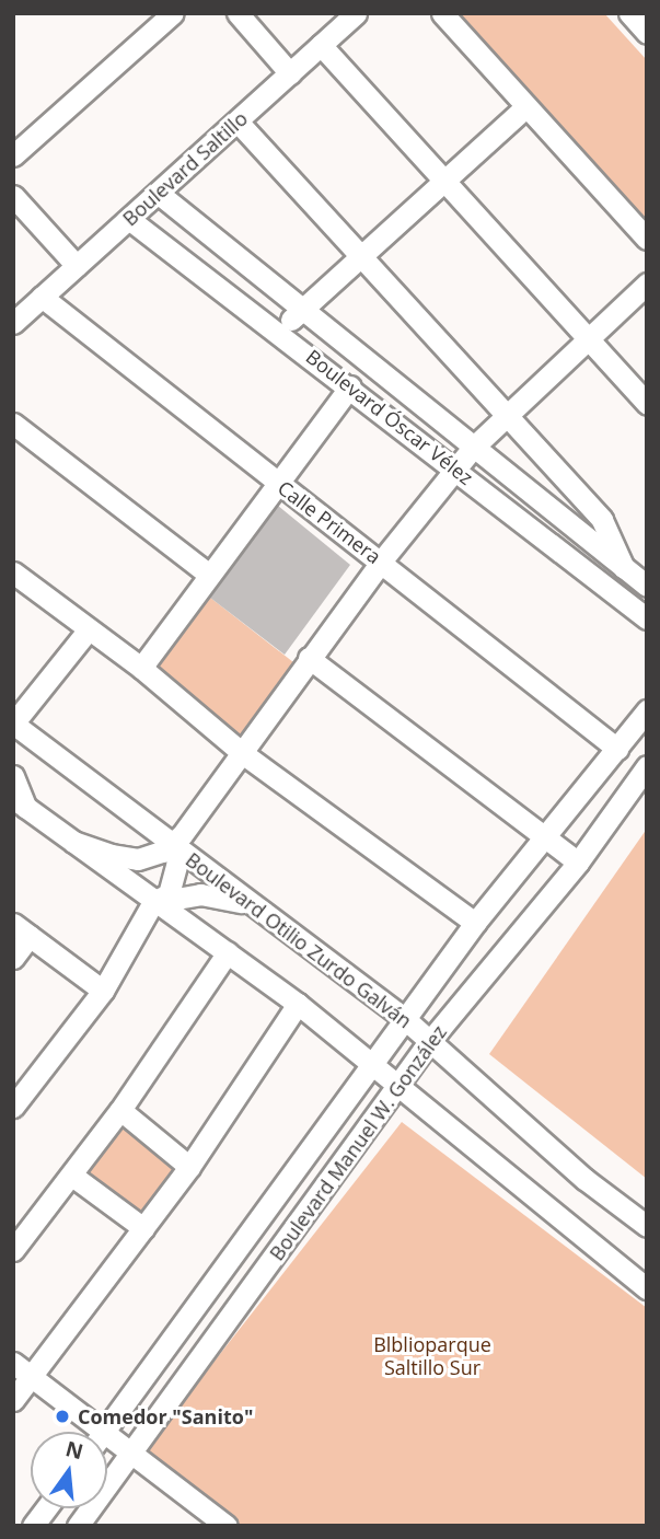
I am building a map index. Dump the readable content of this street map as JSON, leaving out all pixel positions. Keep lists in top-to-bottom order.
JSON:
{
  "streets": {
    "street": [
      "Boulevard Saltillo",
      "Boulevard Óscar Vélez",
      "Calle Primera",
      "Boulevard Otilio Zurdo Galván",
      "Boulevard Manuel W. González"
    ]
  },
  "crossings": [
    ["Boulevard Saltillo", "Boulevard Óscar Vélez"],
    ["Boulevard Saltillo", "Calle Primera"],
    ["Calle Primera", "Boulevard Manuel W. González"],
    ["Boulevard Otilio Zurdo Galván", "Boulevard Manuel W. González"]
  ],
  "parks": ["Blblioparque Saltillo Sur"],
  "places": ["Comedor \"Sanito\""],
  "north": "top"
}
